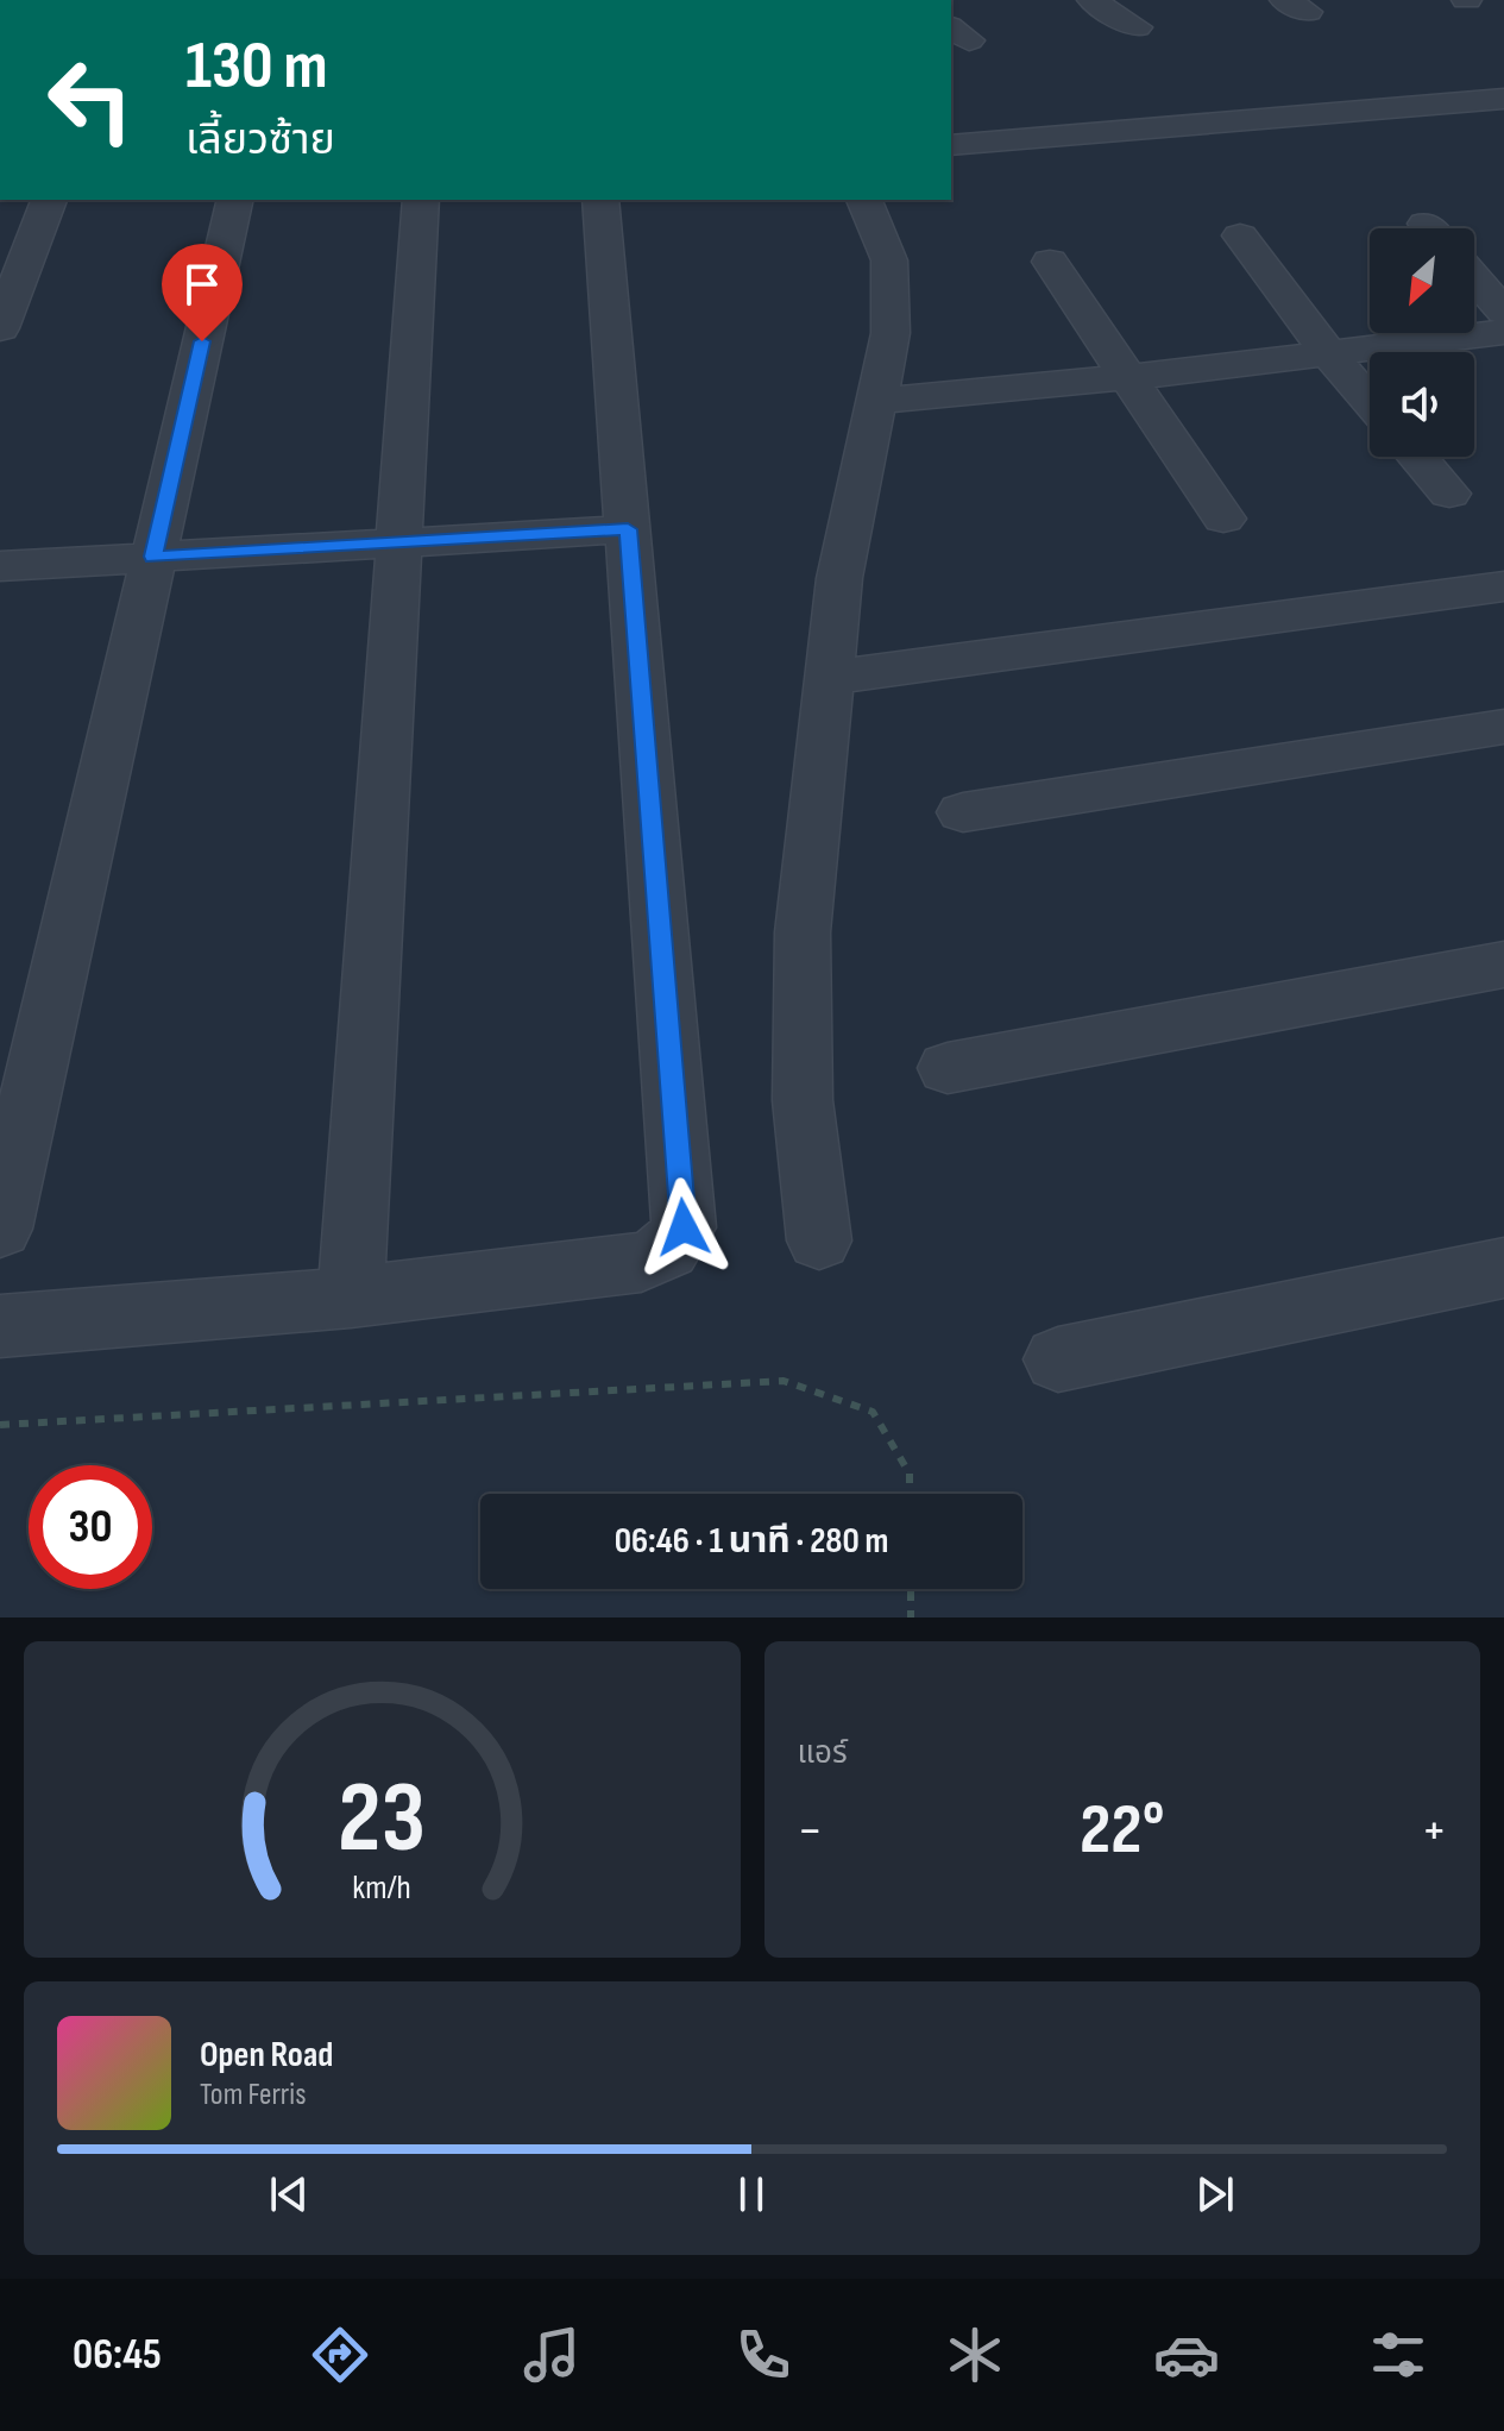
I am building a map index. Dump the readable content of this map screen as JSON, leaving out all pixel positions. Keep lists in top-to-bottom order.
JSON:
{
  "north": "bottom left",
  "page": {
    "turn": ["130 m", "เลี้ยวซ้าย"],
    "limit": "30",
    "trip": "06:46 · 1 นาที · 280 m",
    "tile": "แอร์",
    "heat": ["−", "22°", "+"],
    "song": ["Open Road", "Tom Ferris"],
    "tabs": "06:45",
    "gauge": ["23", "km/h"]
  }
}
